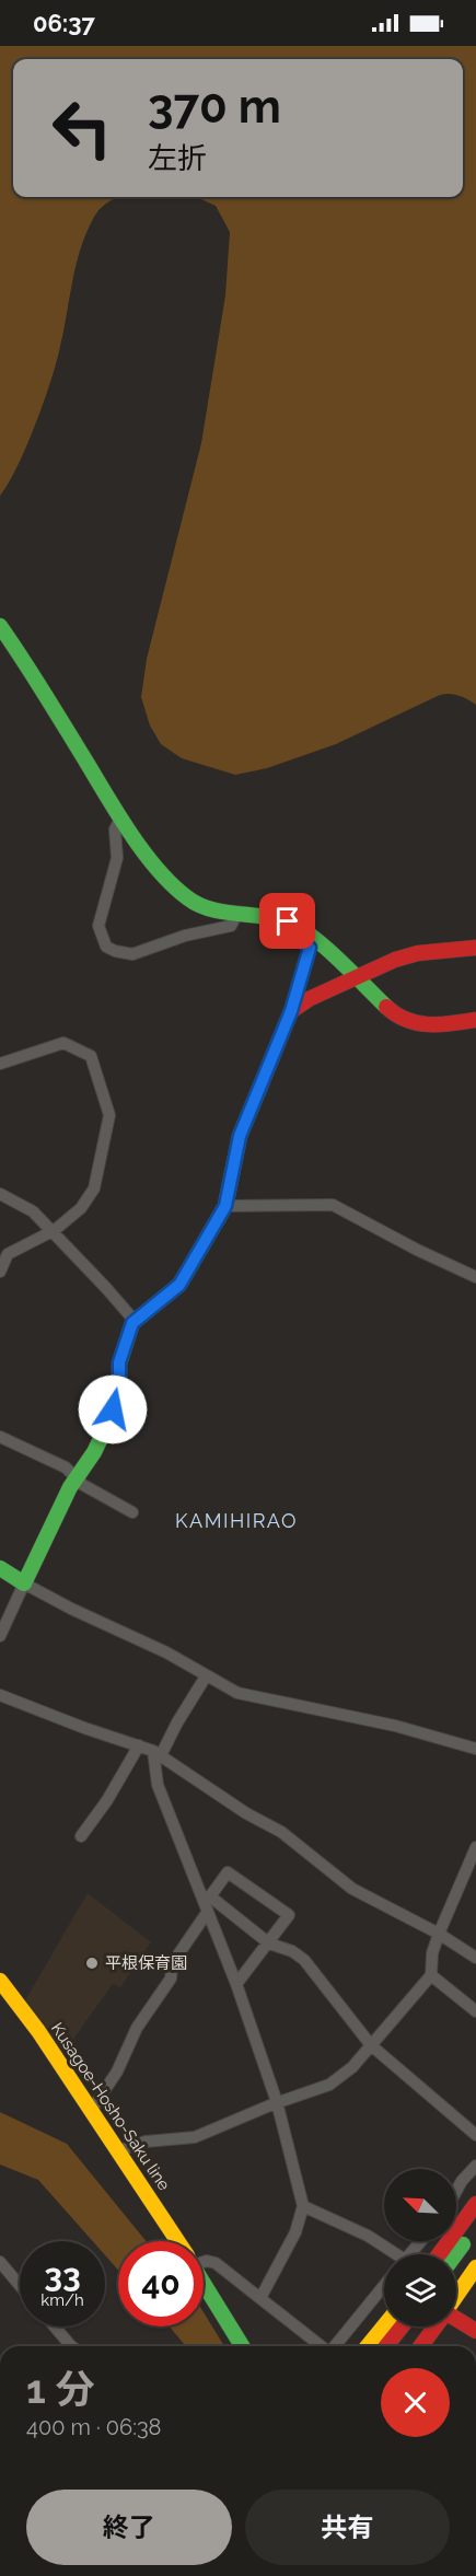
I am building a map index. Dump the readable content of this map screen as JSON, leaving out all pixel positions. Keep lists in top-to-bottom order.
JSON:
{
  "streets": {
    "main road": ["Kusagoe-Hosho-Saku line"]
  },
  "districts": ["KAMIHIRAO"],
  "places": ["平根保育園"],
  "north": "top left",
  "page": {
    "status": "06:37",
    "turn": ["370 m", "左折"],
    "speed": "33 km/h",
    "limit": "40",
    "heading": ["1 分", "400 m · 06:38"],
    "buttons": ["終了", "共有"]
  }
}
